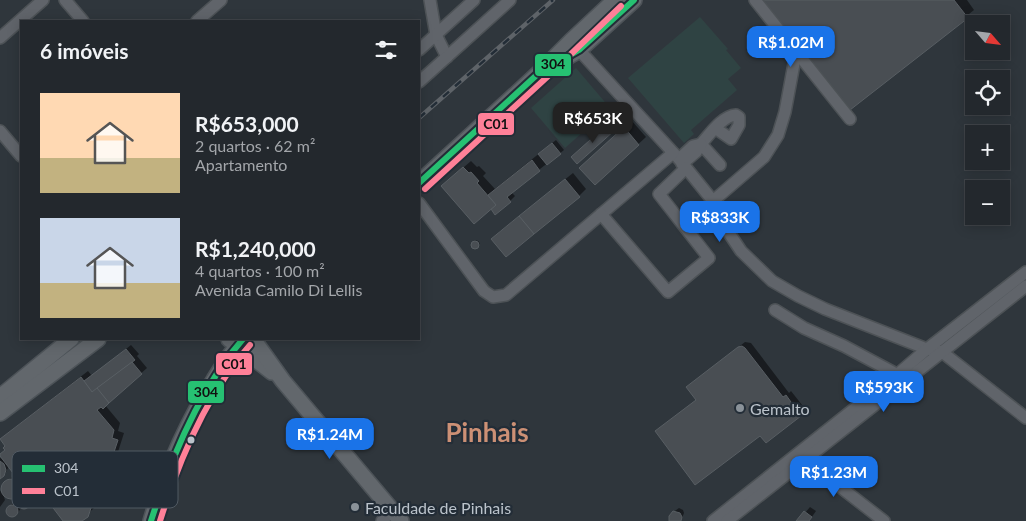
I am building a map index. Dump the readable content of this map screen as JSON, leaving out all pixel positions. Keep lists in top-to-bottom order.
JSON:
{
  "districts": ["Pinhais"],
  "places": ["Gemalto", "Faculdade de Pinhais"],
  "lines": ["transit line 304", "transit line C01"],
  "legend": ["304", "C01"],
  "north": "bottom right",
  "page": {
    "map_buttons": ["+", "−"],
    "heading": "6 imóveis",
    "price": [
      "R$1.02M",
      "R$653K",
      "R$833K",
      "R$593K",
      "R$1.24M",
      "R$1.23M"
    ],
    "list": [
      {
        "name": "R$653,000",
        "note": "2 quartos · 62 m² · Apartamento"
      },
      {
        "name": "R$1,240,000",
        "note": "4 quartos · 100 m² · Avenida Camilo Di Lellis"
      }
    ]
  }
}
